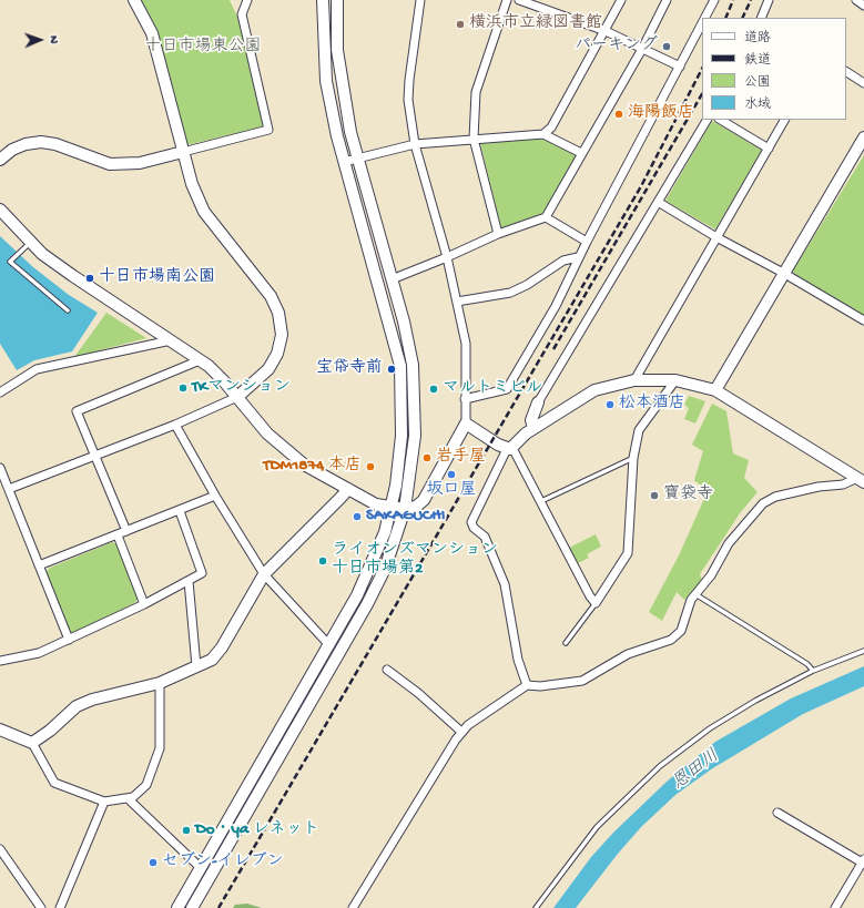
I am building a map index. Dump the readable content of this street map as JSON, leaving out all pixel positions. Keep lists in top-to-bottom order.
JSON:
{
  "water": ["恩田川"],
  "parks": ["十日市場東公園"],
  "places": [
    "横浜市立緑図書館",
    "パーキング",
    "海陽飯店",
    "十日市場南公園",
    "宝帒寺前",
    "TKマンション",
    "マルトミビル",
    "松本酒店",
    "岩手屋",
    "TDM1874 本店",
    "坂口屋",
    "寶袋寺",
    "SAKAGUCHI",
    "ライオンズマンション 十日市場第2",
    "Do・ya レネット",
    "セブン-イレブン"
  ],
  "legend": [
    "道路",
    "鉄道",
    "公園",
    "水域"
  ],
  "north": "right"
}
